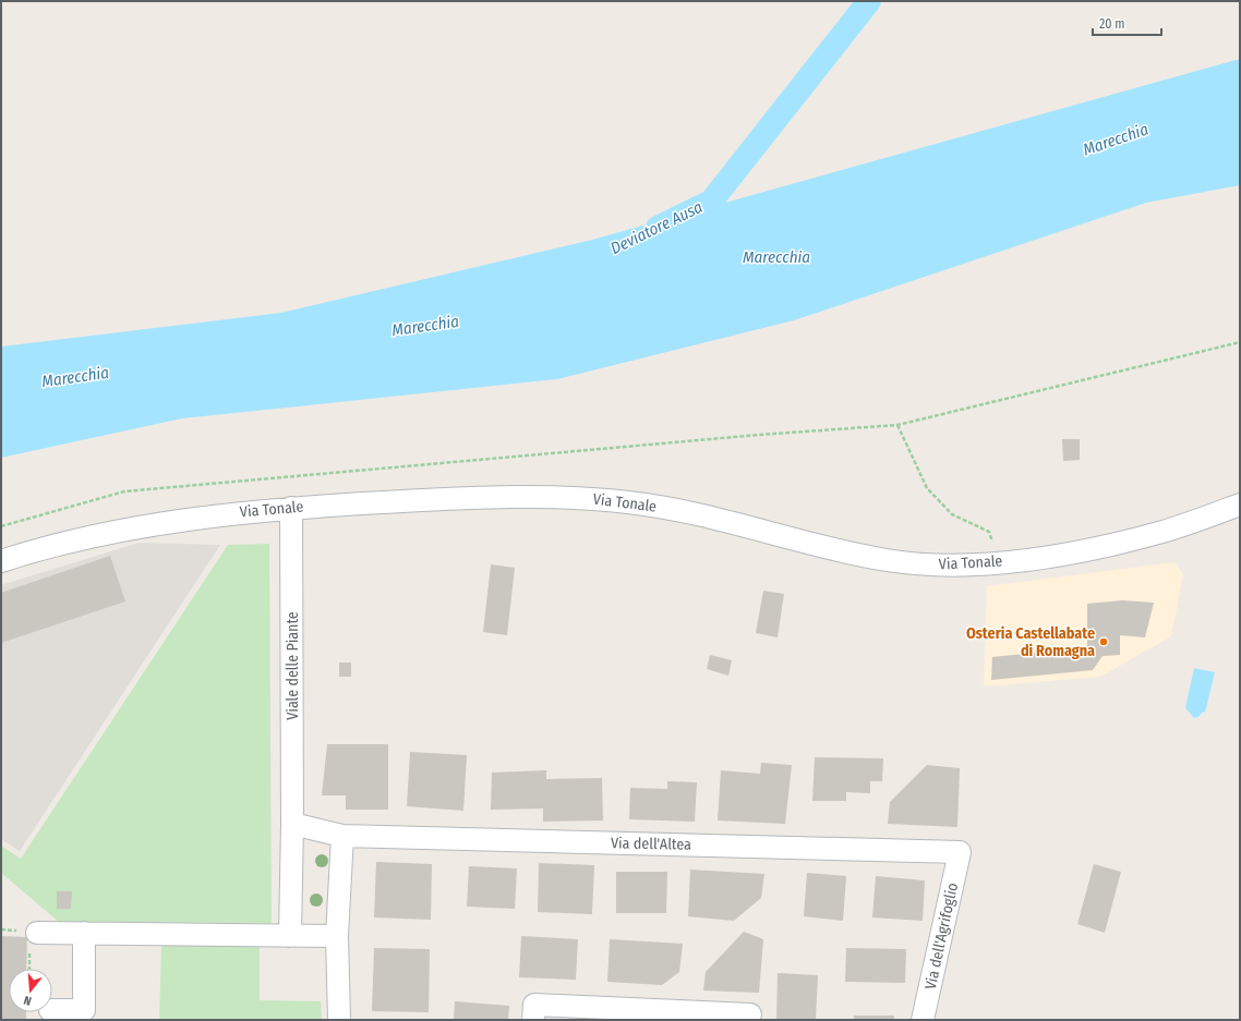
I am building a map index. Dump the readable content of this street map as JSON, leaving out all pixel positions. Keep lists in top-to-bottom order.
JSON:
{
  "streets": {
    "street": [
      "Via Tonale",
      "Viale delle Piante",
      "Via dell'Altea",
      "Via dell'Agrifoglio"
    ]
  },
  "crossings": [
    ["Via Tonale", "Viale delle Piante"],
    ["Via dell'Altea", "Via dell'Agrifoglio"]
  ],
  "water": ["Marecchia", "Deviatore Ausa"],
  "places": ["Osteria Castellabate di Romagna"],
  "scale_bar": "20 m",
  "north": "bottom"
}
